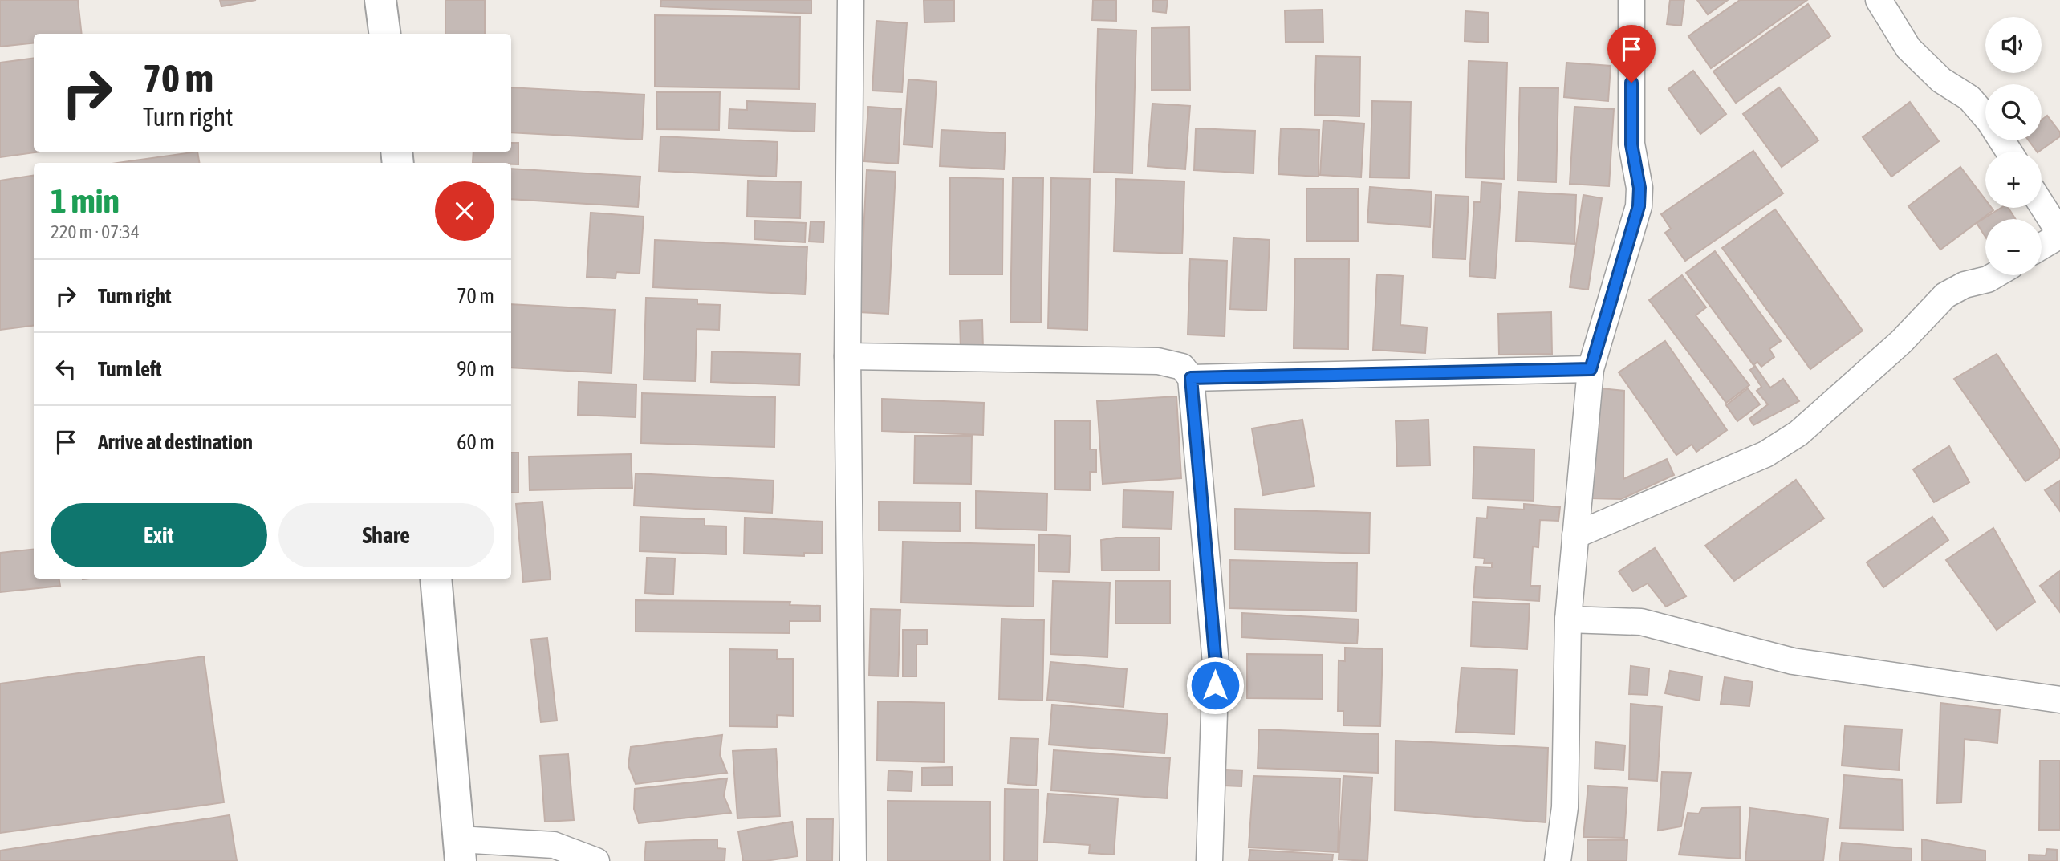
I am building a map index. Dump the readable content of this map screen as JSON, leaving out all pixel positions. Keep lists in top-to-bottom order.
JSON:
{
  "page": {
    "map_buttons": ["+", "−"],
    "turn": ["70 m", "Turn right"],
    "heading": ["1 min", "220 m · 07:34"],
    "list": [
      {
        "name": "Turn right",
        "value": "70 m"
      },
      {
        "name": "Turn left",
        "value": "90 m"
      },
      {
        "name": "Arrive at destination",
        "value": "60 m"
      }
    ],
    "buttons": ["Exit", "Share"]
  }
}
